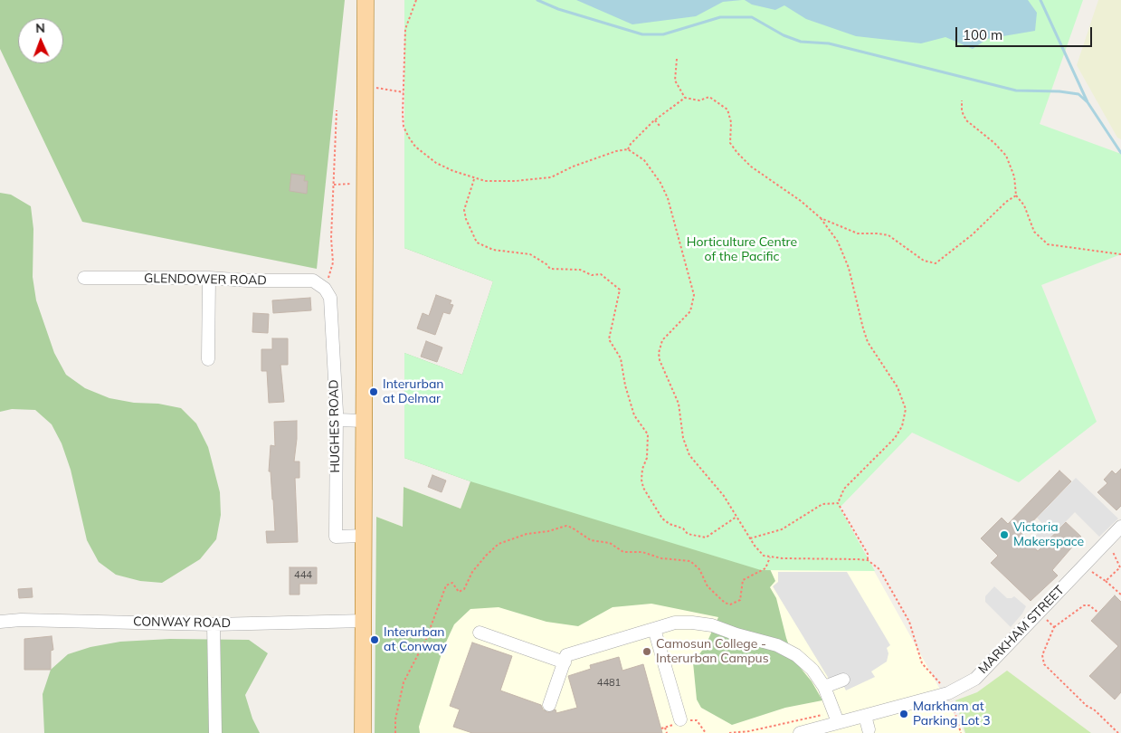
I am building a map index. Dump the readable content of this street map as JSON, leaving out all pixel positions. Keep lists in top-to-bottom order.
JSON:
{
  "streets": {
    "street": [
      "GLENDOWER ROAD",
      "HUGHES ROAD",
      "CONWAY ROAD",
      "MARKHAM STREET"
    ]
  },
  "crossings": [
    ["GLENDOWER ROAD", "HUGHES ROAD"]
  ],
  "parks": ["Horticulture Centre of the Pacific"],
  "places": [
    "Interurban at Delmar",
    "Victoria Makerspace",
    "Interurban at Conway",
    "Camosun College - Interurban Campus",
    "Markham at Parking Lot 3"
  ],
  "house_numbers": ["444", "4481"],
  "scale_bar": "100 m",
  "north": "top"
}
